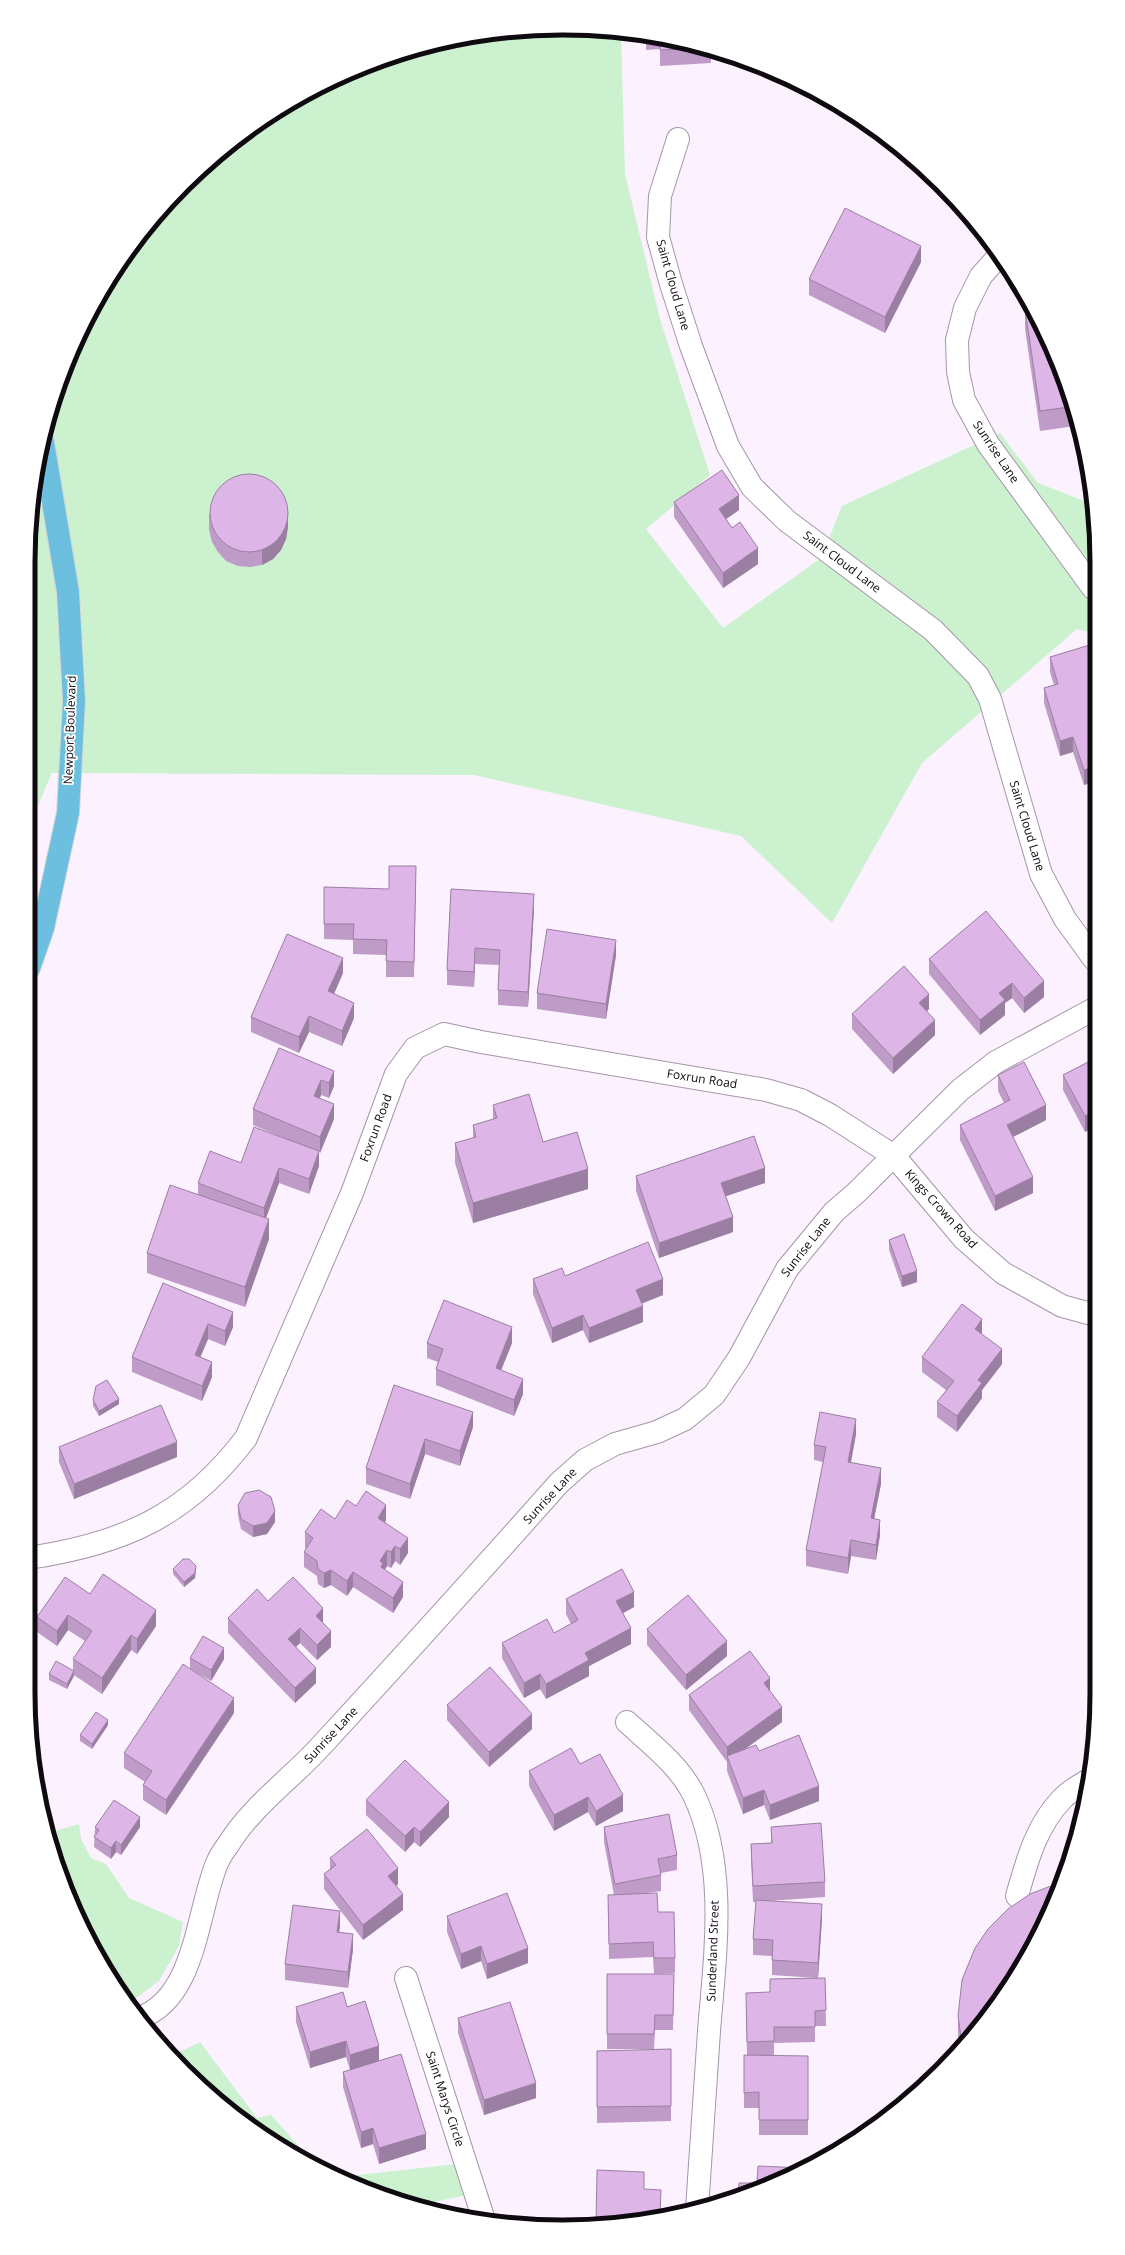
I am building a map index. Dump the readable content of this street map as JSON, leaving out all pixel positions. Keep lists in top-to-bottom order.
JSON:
{
  "streets": {
    "main road": ["Newport Boulevard"],
    "street": [
      "Saint Cloud Lane",
      "Sunrise Lane",
      "Foxrun Road",
      "Kings Crown Road",
      "Sunderland Street",
      "Saint Marys Circle"
    ]
  },
  "crossings": [
    ["Sunrise Lane", "Foxrun Road"],
    ["Sunrise Lane", "Kings Crown Road"],
    ["Foxrun Road", "Kings Crown Road"]
  ]
}
